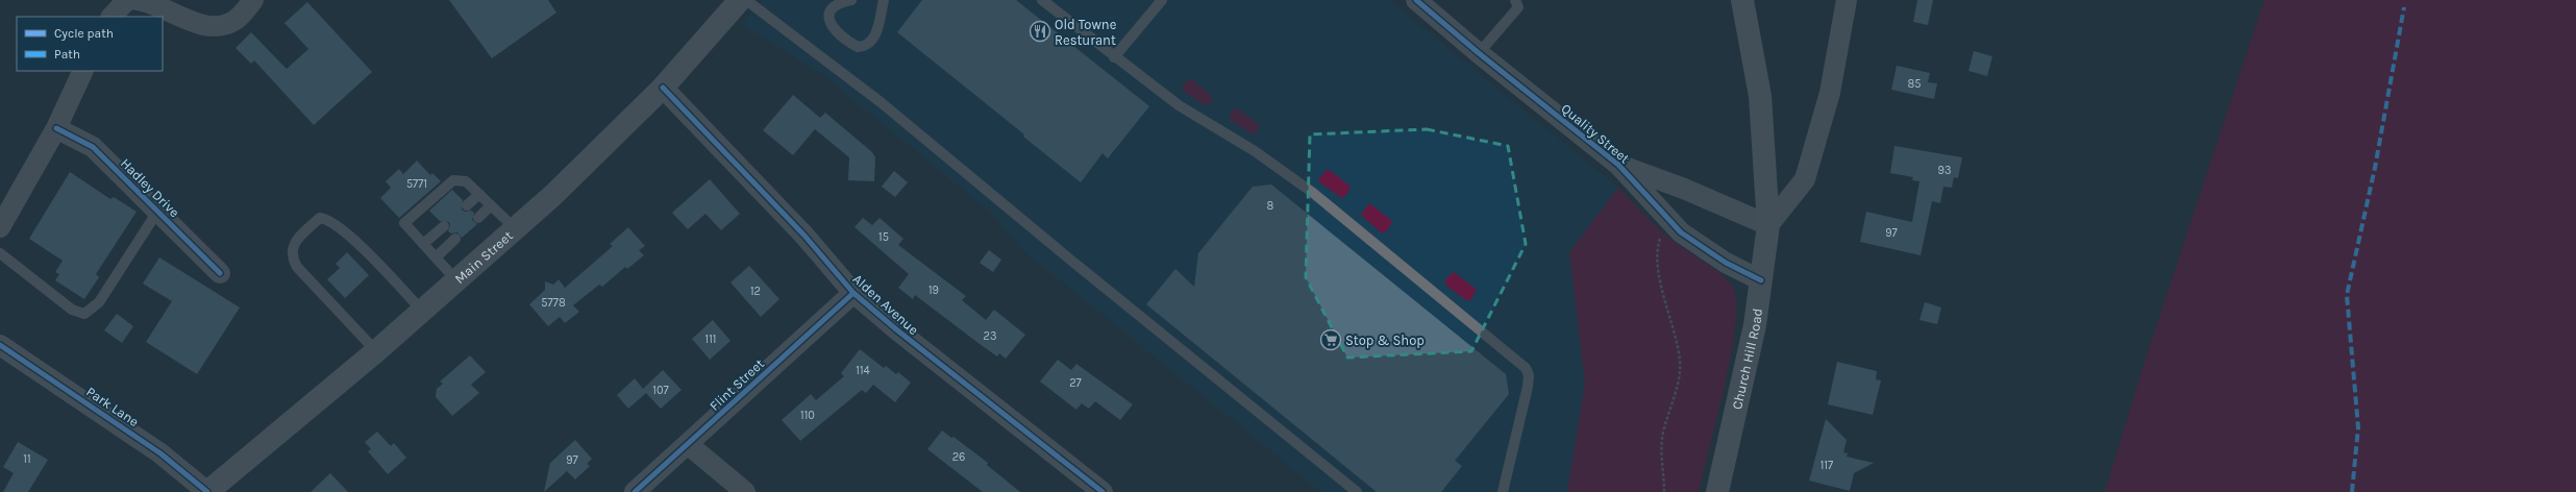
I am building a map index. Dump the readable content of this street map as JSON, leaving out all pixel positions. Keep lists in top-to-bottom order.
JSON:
{
  "streets": {
    "main road": ["Main Street", "Church Hill Road"],
    "street": [
      "Quality Street",
      "Hadley Drive",
      "Alden Avenue",
      "Flint Street",
      "Park Lane"
    ]
  },
  "crossings": [
    ["Quality Street", "Church Hill Road"],
    ["Main Street", "Alden Avenue"],
    ["Main Street", "Park Lane"],
    ["Alden Avenue", "Flint Street"]
  ],
  "places": {
    "restaurant": ["Old Towne Resturant"],
    "supermarket": ["Stop & Shop"]
  },
  "house_numbers": [
    "85",
    "93",
    "5771",
    "8",
    "97",
    "15",
    "19",
    "12",
    "5778",
    "23",
    "111",
    "114",
    "27",
    "107",
    "110",
    "26",
    "11",
    "97",
    "117"
  ],
  "legend": ["Cycle path", "Path"]
}
